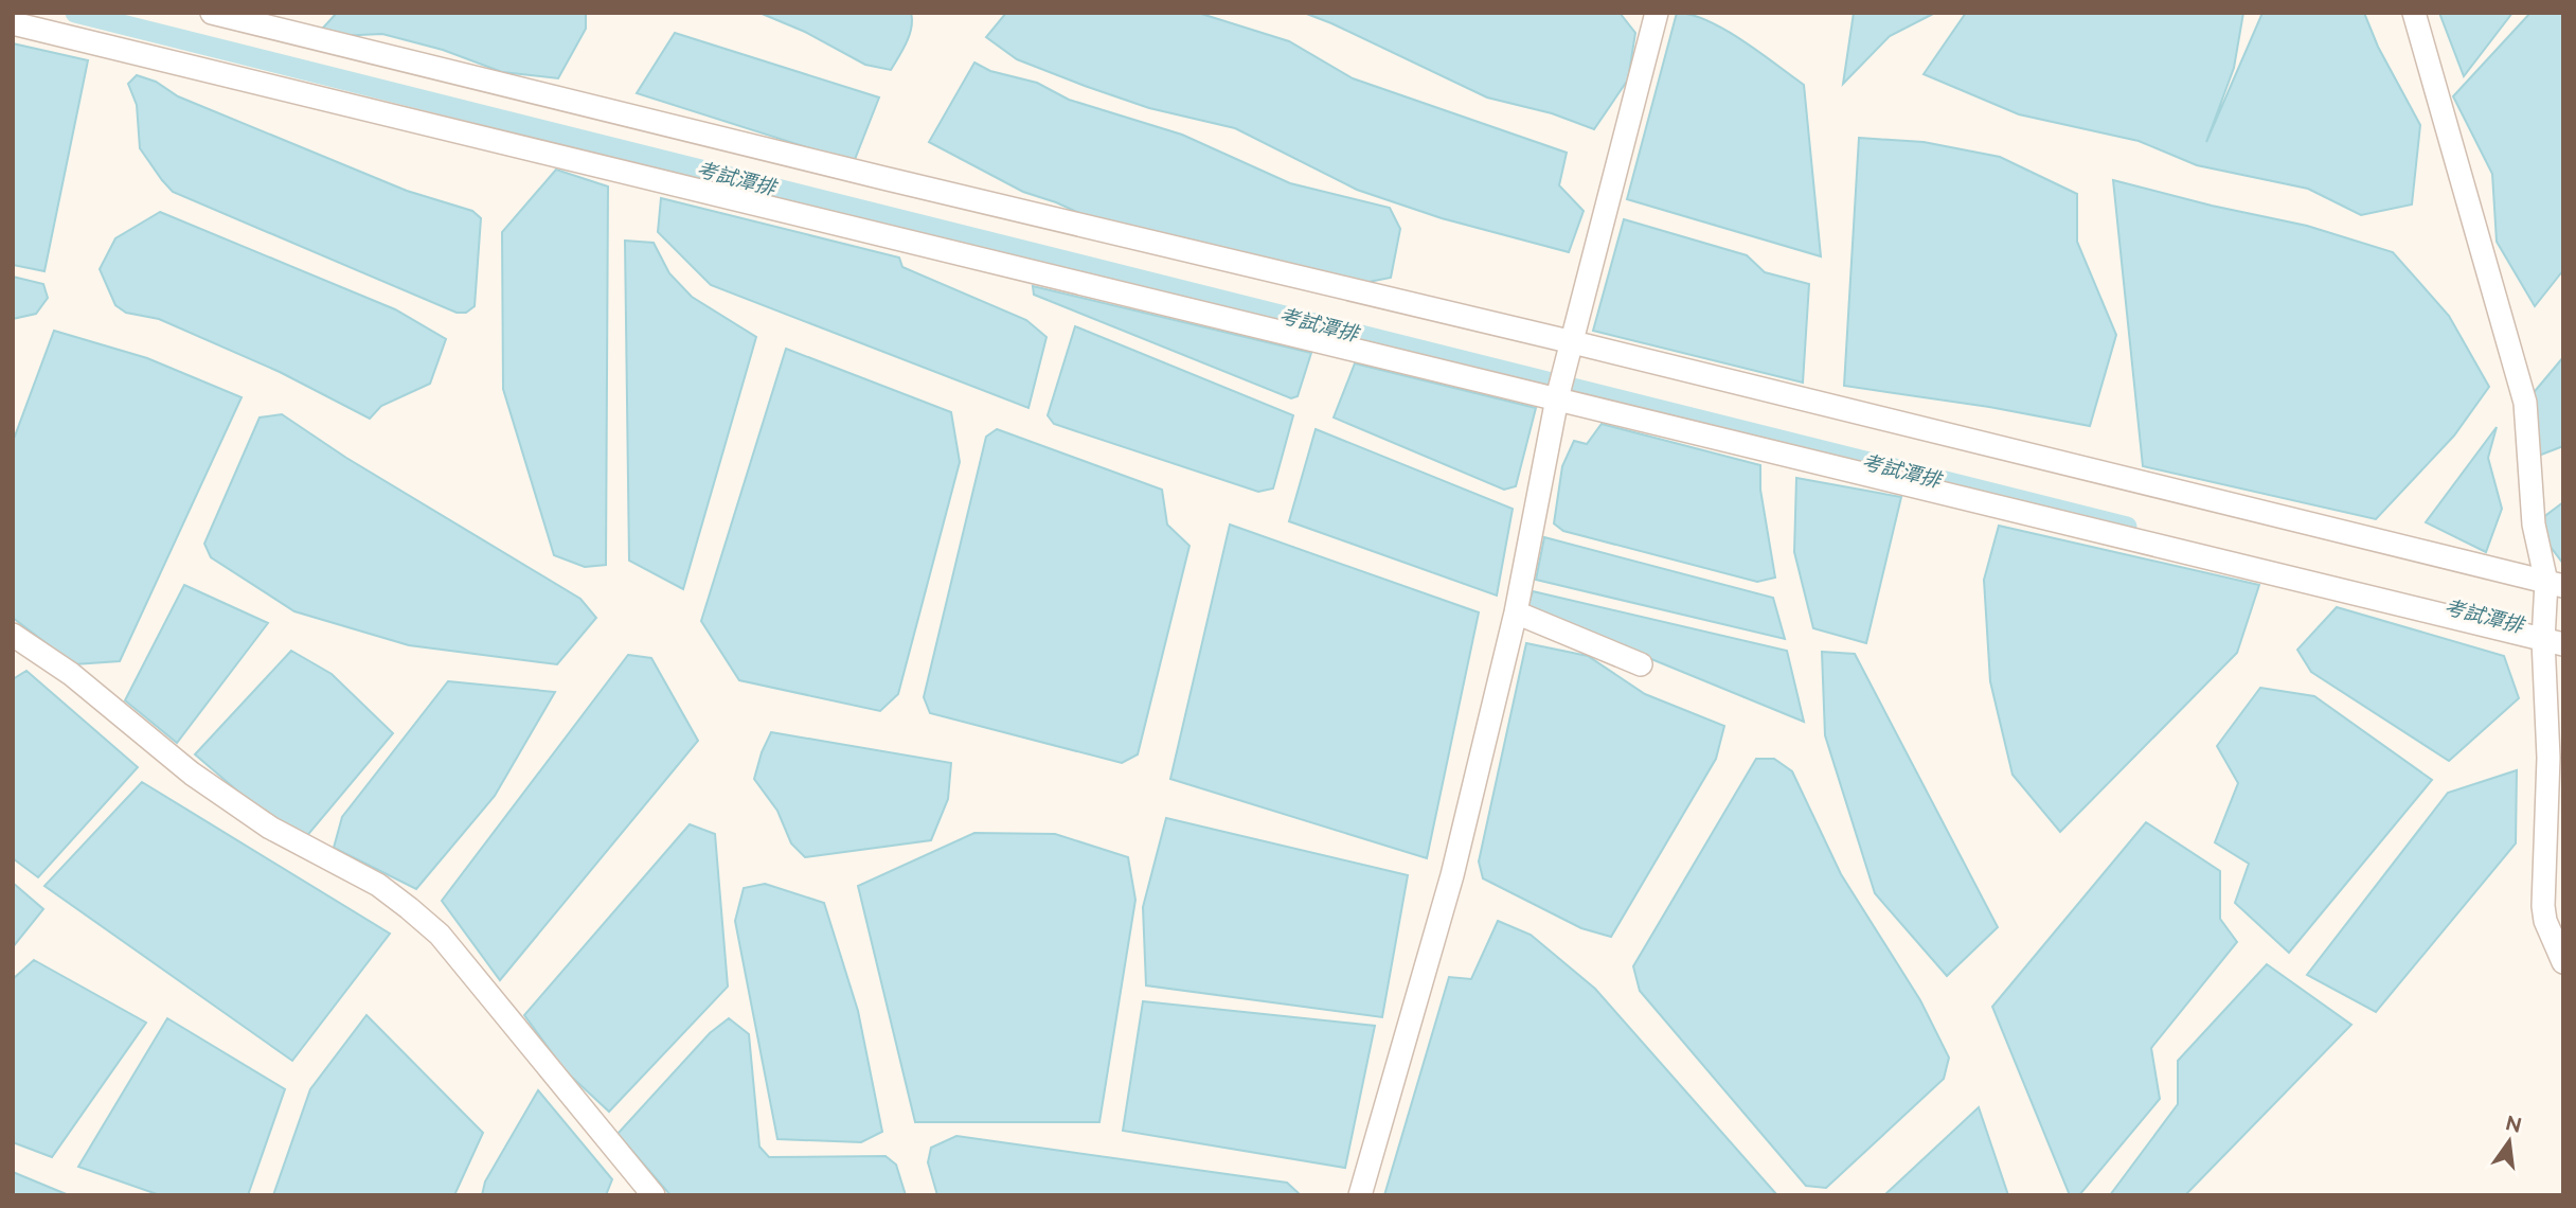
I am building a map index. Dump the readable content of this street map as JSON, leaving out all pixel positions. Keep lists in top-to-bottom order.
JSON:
{
  "water": ["考試潭排"],
  "north": "top"
}
